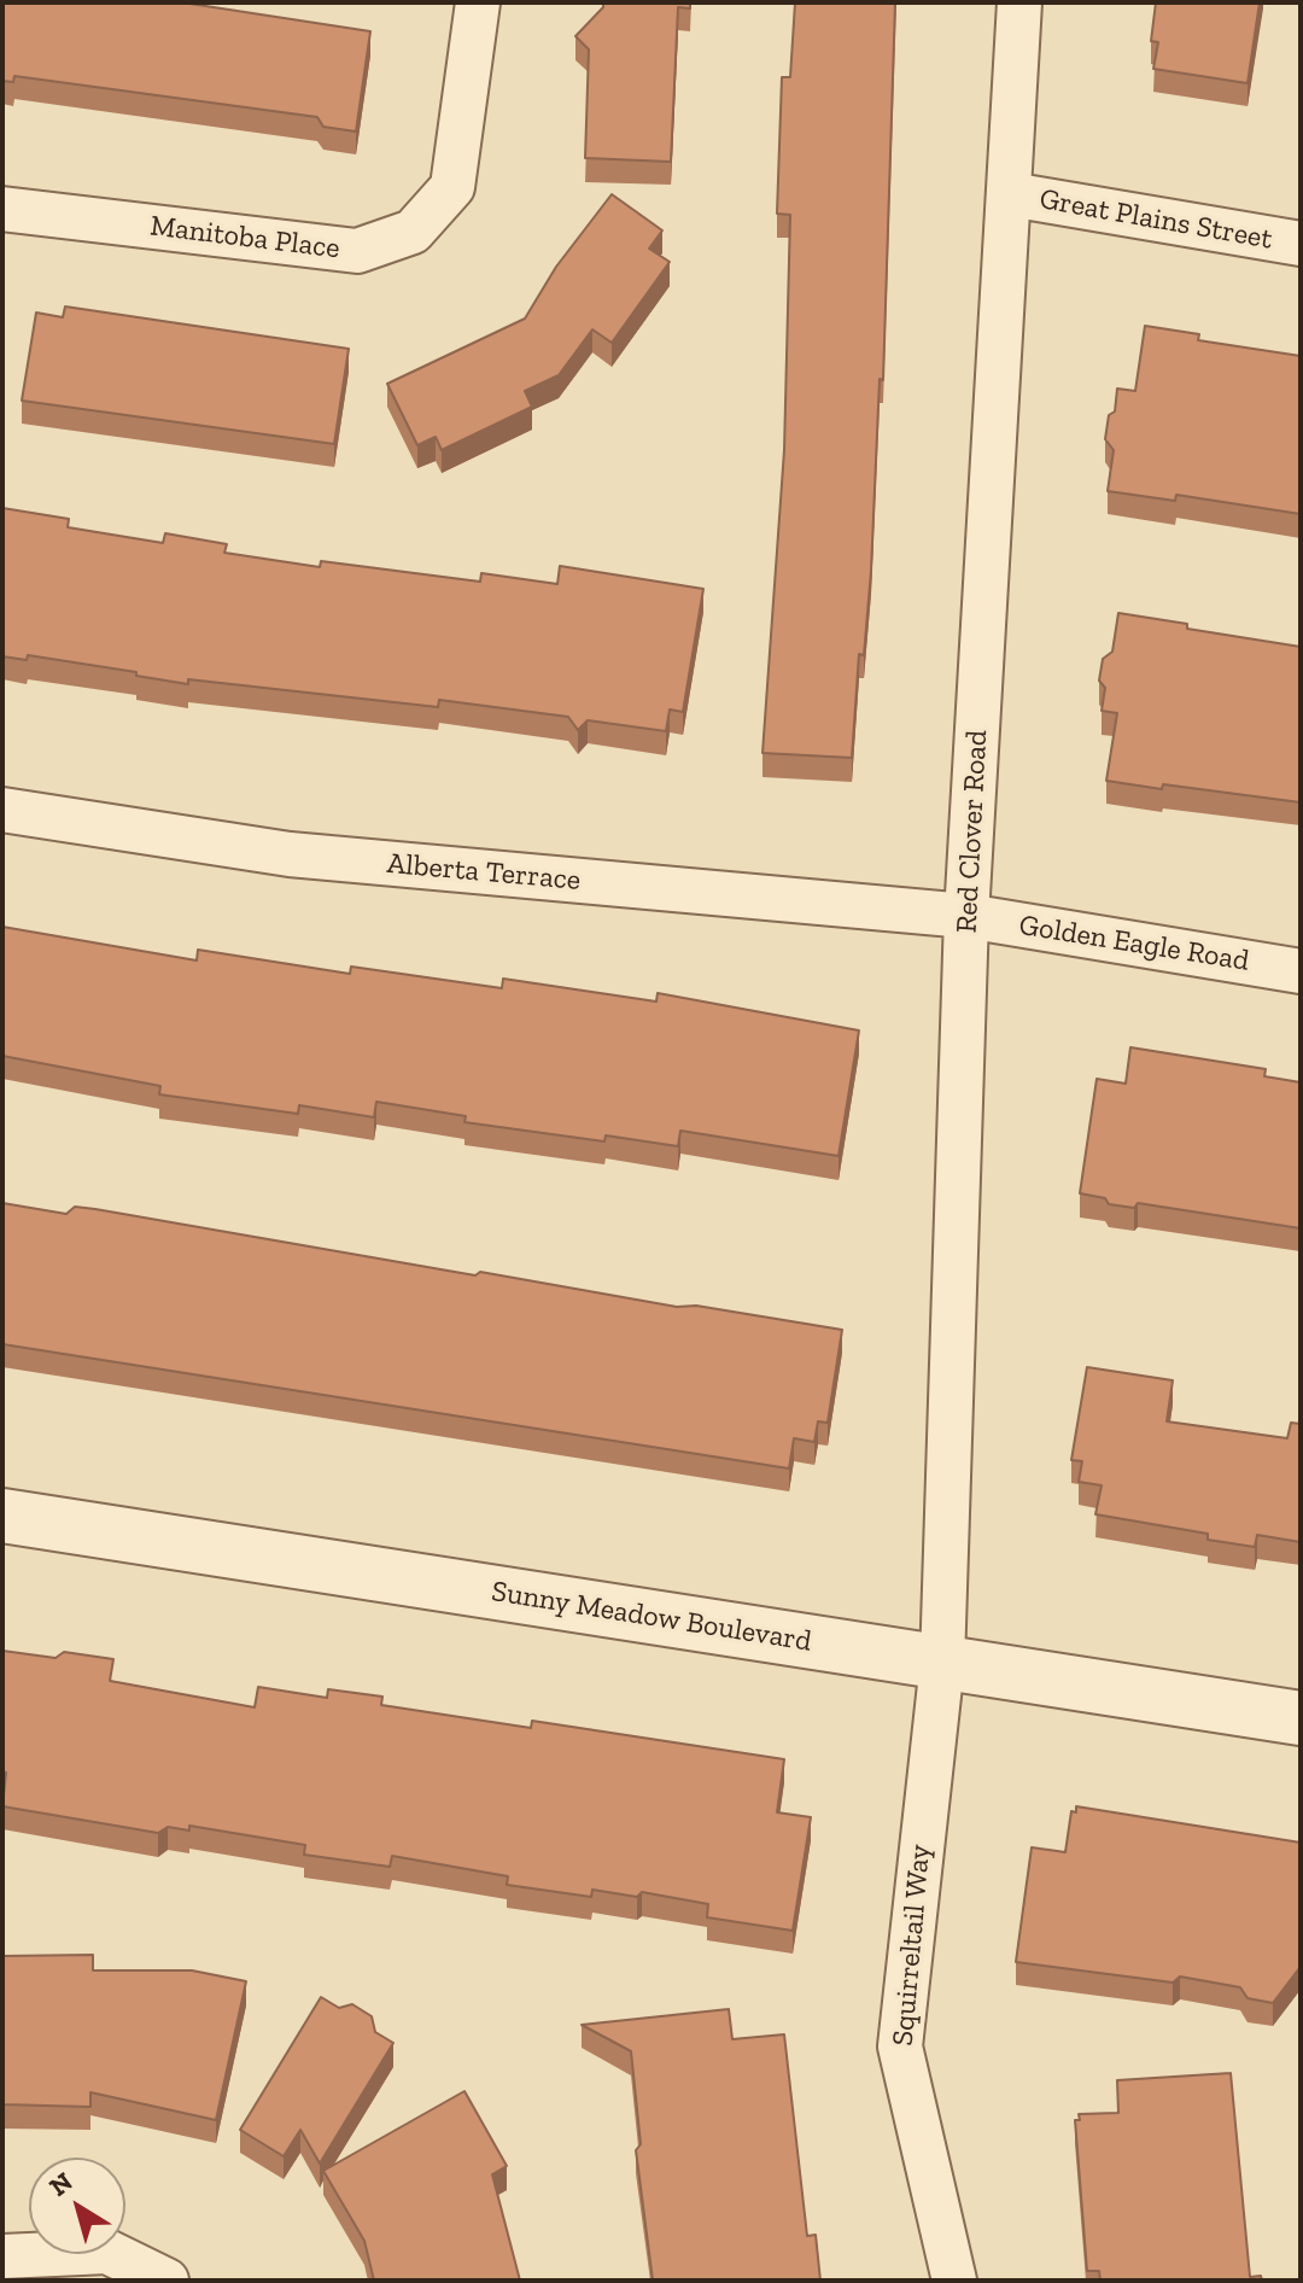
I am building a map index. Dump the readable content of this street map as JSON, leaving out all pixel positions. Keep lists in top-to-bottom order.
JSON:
{
  "streets": {
    "street": [
      "Great Plains Street",
      "Manitoba Place",
      "Red Clover Road",
      "Alberta Terrace",
      "Golden Eagle Road",
      "Sunny Meadow Boulevard",
      "Squirreltail Way"
    ]
  },
  "crossings": [
    ["Great Plains Street", "Red Clover Road"],
    ["Red Clover Road", "Alberta Terrace"],
    ["Red Clover Road", "Golden Eagle Road"],
    ["Red Clover Road", "Sunny Meadow Boulevard"],
    ["Red Clover Road", "Squirreltail Way"],
    ["Alberta Terrace", "Golden Eagle Road"],
    ["Sunny Meadow Boulevard", "Squirreltail Way"]
  ],
  "north": "top left"
}
